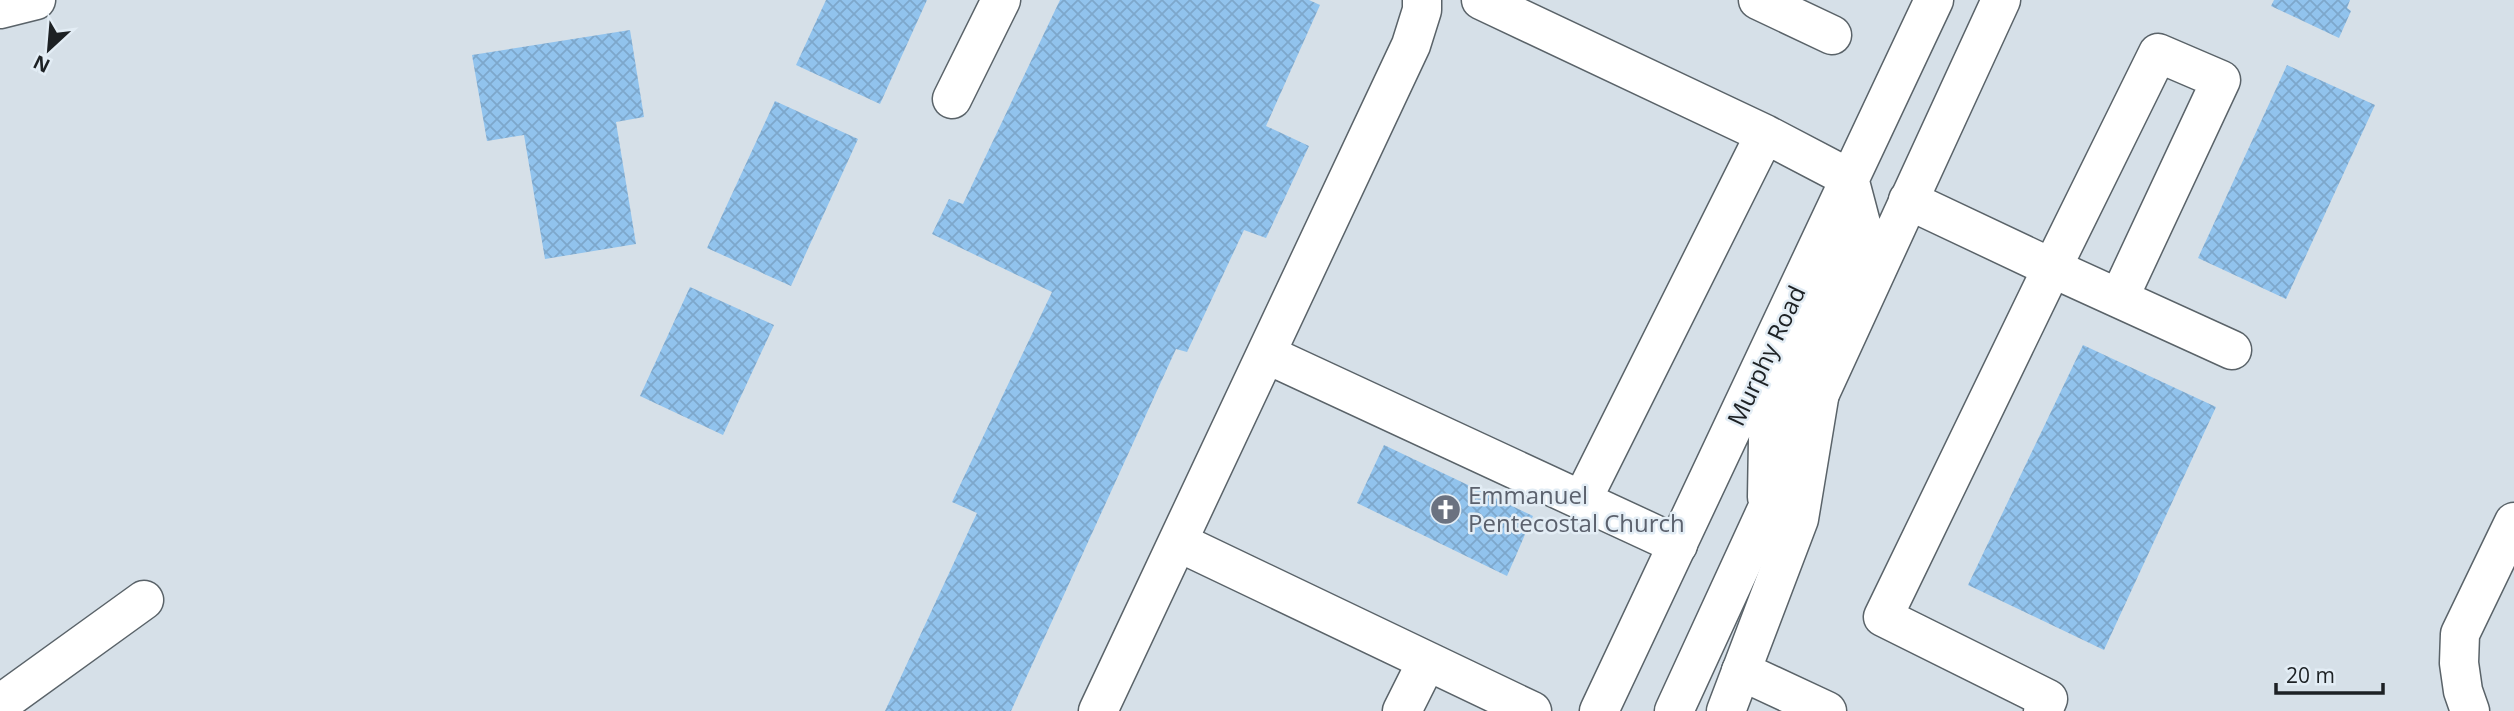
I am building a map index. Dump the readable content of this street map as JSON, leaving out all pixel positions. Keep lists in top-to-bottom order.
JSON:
{
  "streets": {
    "main road": ["Murphy Road"]
  },
  "places": {
    "church": ["Emmanuel Pentecostal Church"]
  },
  "scale_bar": "20 m",
  "north": "bottom left"
}
